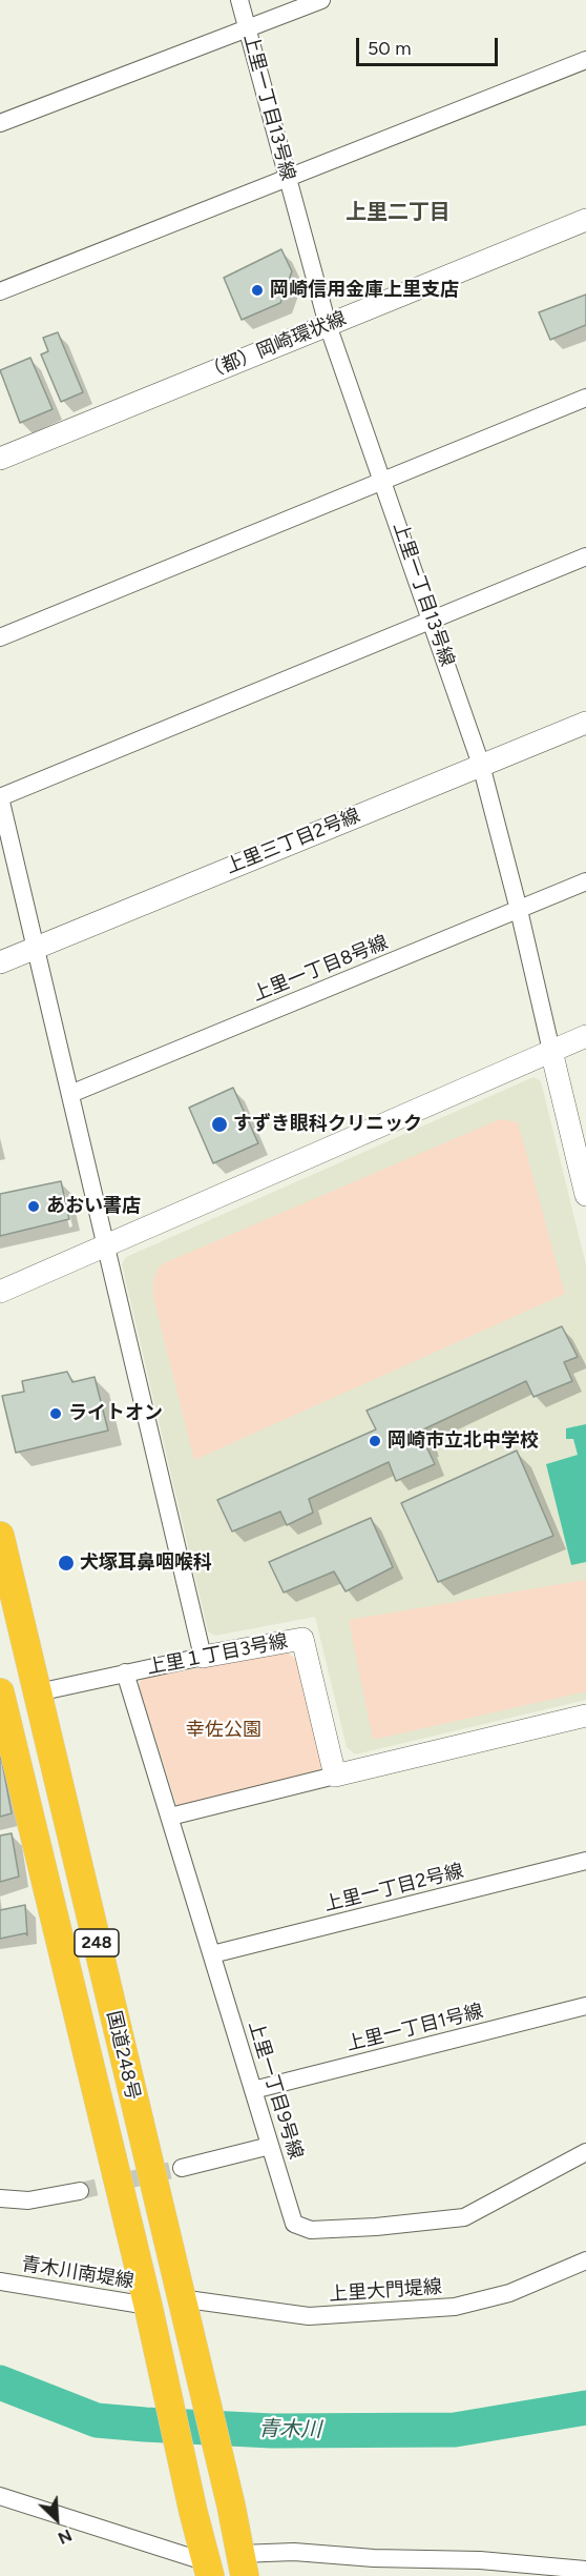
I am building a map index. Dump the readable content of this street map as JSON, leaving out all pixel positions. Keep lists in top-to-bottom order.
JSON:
{
  "streets": {
    "highway": ["248", "国道248号"],
    "street": [
      "上里一丁目13号線",
      "（都）岡崎環状線",
      "上里三丁目2号線",
      "上里一丁目8号線",
      "上里１丁目3号線",
      "上里一丁目2号線",
      "上里一丁目1号線",
      "上里一丁目9号線",
      "青木川南堤線",
      "上里大門堤線"
    ]
  },
  "crossings": [
    ["上里一丁目13号線", "（都）岡崎環状線"],
    ["上里一丁目13号線", "上里三丁目2号線"],
    ["上里一丁目13号線", "上里一丁目8号線"],
    ["上里１丁目3号線", "国道248号"],
    ["上里１丁目3号線", "上里一丁目9号線"],
    ["上里一丁目2号線", "上里一丁目9号線"],
    ["上里一丁目1号線", "上里一丁目9号線"],
    ["国道248号", "青木川南堤線"],
    ["国道248号", "上里大門堤線"]
  ],
  "districts": ["上里二丁目"],
  "water": ["青木川"],
  "parks": ["幸佐公園"],
  "places": [
    "岡崎信用金庫上里支店",
    "すずき眼科クリニック",
    "あおい書店",
    "ライトオン",
    "岡崎市立北中学校",
    "犬塚耳鼻咽喉科"
  ],
  "scale_bar": "50 m",
  "north": "bottom right"
}
